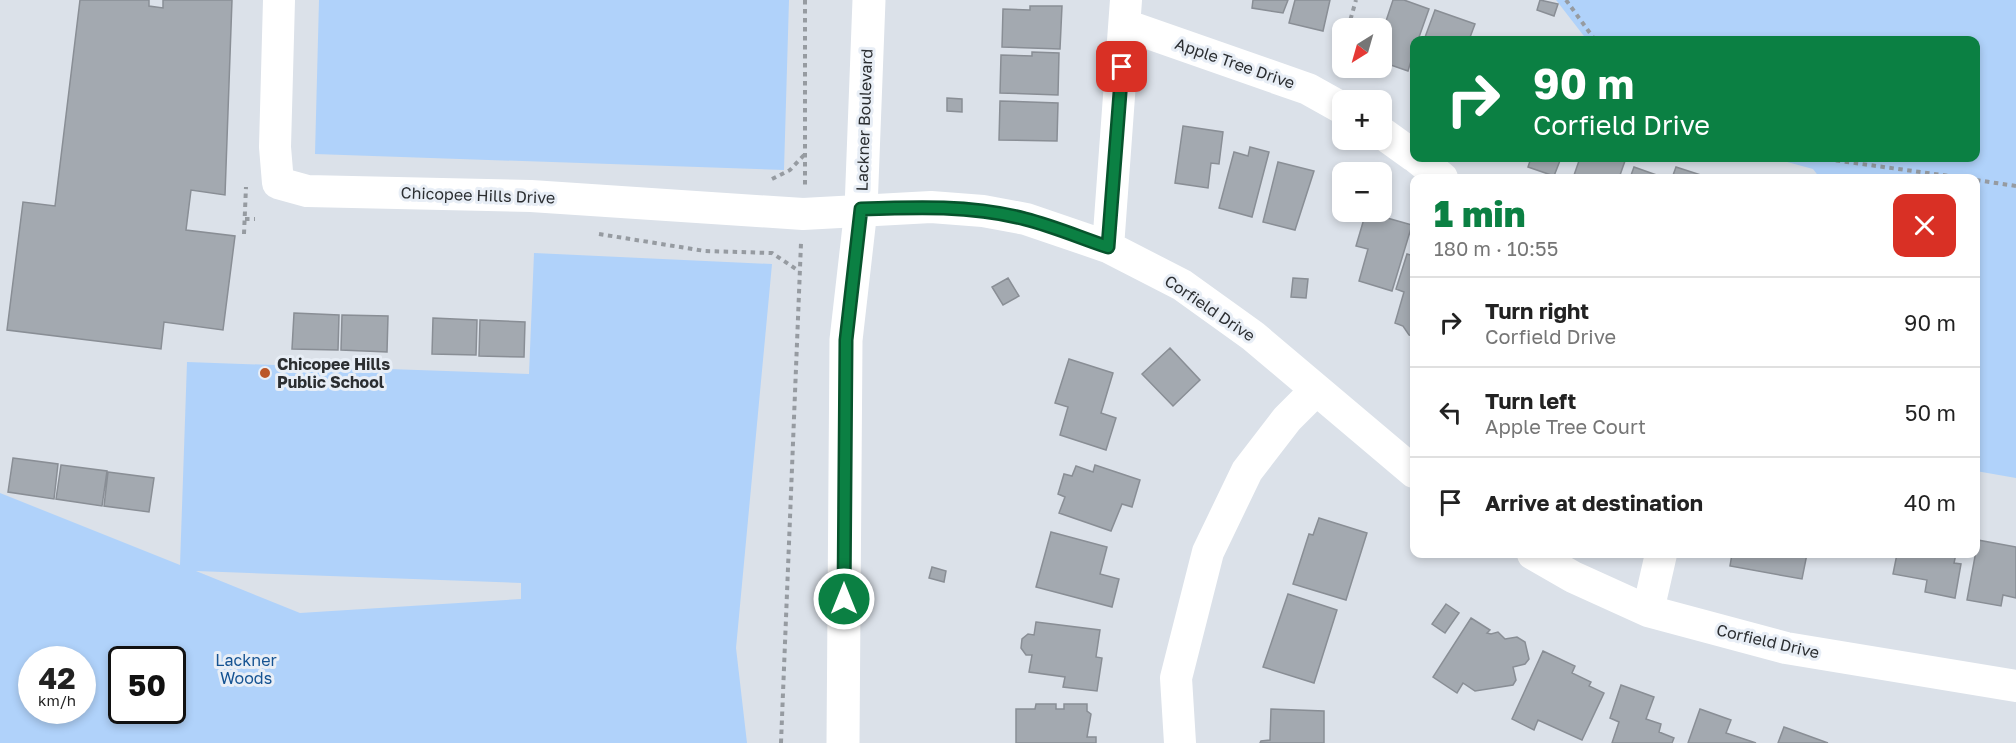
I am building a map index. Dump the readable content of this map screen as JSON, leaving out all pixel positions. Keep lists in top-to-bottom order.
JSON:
{
  "streets": {
    "main road": ["Lackner Boulevard"],
    "street": ["Apple Tree Drive", "Chicopee Hills Drive", "Corfield Drive"]
  },
  "crossings": [
    ["Lackner Boulevard", "Chicopee Hills Drive"],
    ["Lackner Boulevard", "Corfield Drive"],
    ["Chicopee Hills Drive", "Corfield Drive"]
  ],
  "parks": ["Lackner Woods"],
  "places": ["Chicopee Hills Public School"],
  "north": "bottom left",
  "page": {
    "map_buttons": ["+", "−"],
    "turn": ["90 m", "Corfield Drive"],
    "heading": ["1 min", "180 m · 10:55"],
    "list": [
      {
        "name": "Turn right",
        "note": "Corfield Drive",
        "value": "90 m"
      },
      {
        "name": "Turn left",
        "note": "Apple Tree Court",
        "value": "50 m"
      },
      {
        "name": "Arrive at destination",
        "value": "40 m"
      }
    ],
    "speed": "42 km/h",
    "limit": "50"
  }
}
